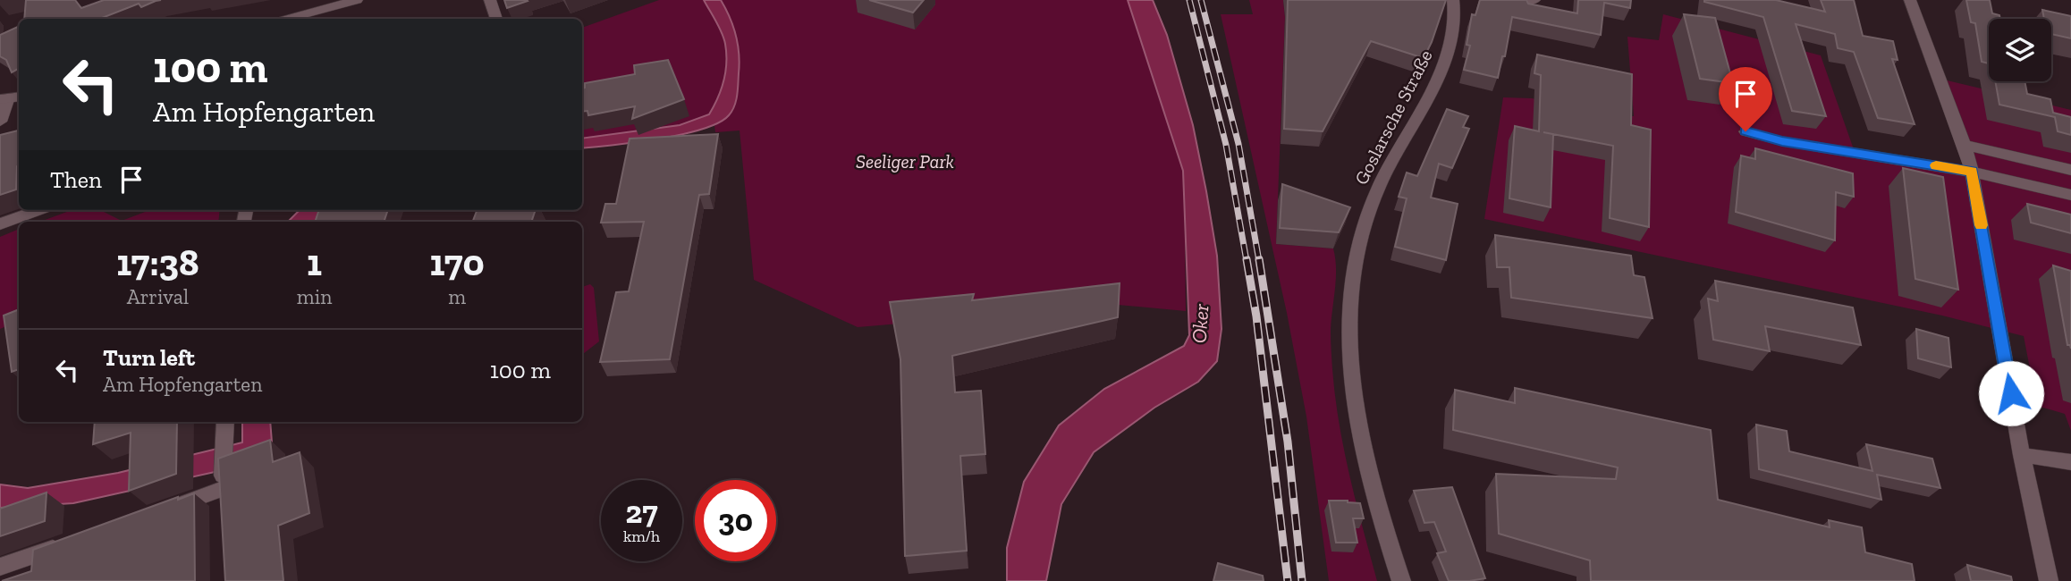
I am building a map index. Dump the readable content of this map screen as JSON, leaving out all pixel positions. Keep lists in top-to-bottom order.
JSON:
{
  "streets": {
    "street": ["Goslarsche Straße"]
  },
  "water": ["Oker"],
  "parks": ["Seeliger Park"],
  "page": {
    "turn": ["100 m", "Am Hopfengarten"],
    "then": "Then",
    "eta": [
      "17:38",
      "Arrival",
      "1",
      "min",
      "170",
      "m"
    ],
    "list": [
      {
        "name": "Turn left",
        "note": "Am Hopfengarten",
        "value": "100 m"
      }
    ],
    "speed": "27 km/h",
    "limit": "30"
  }
}
